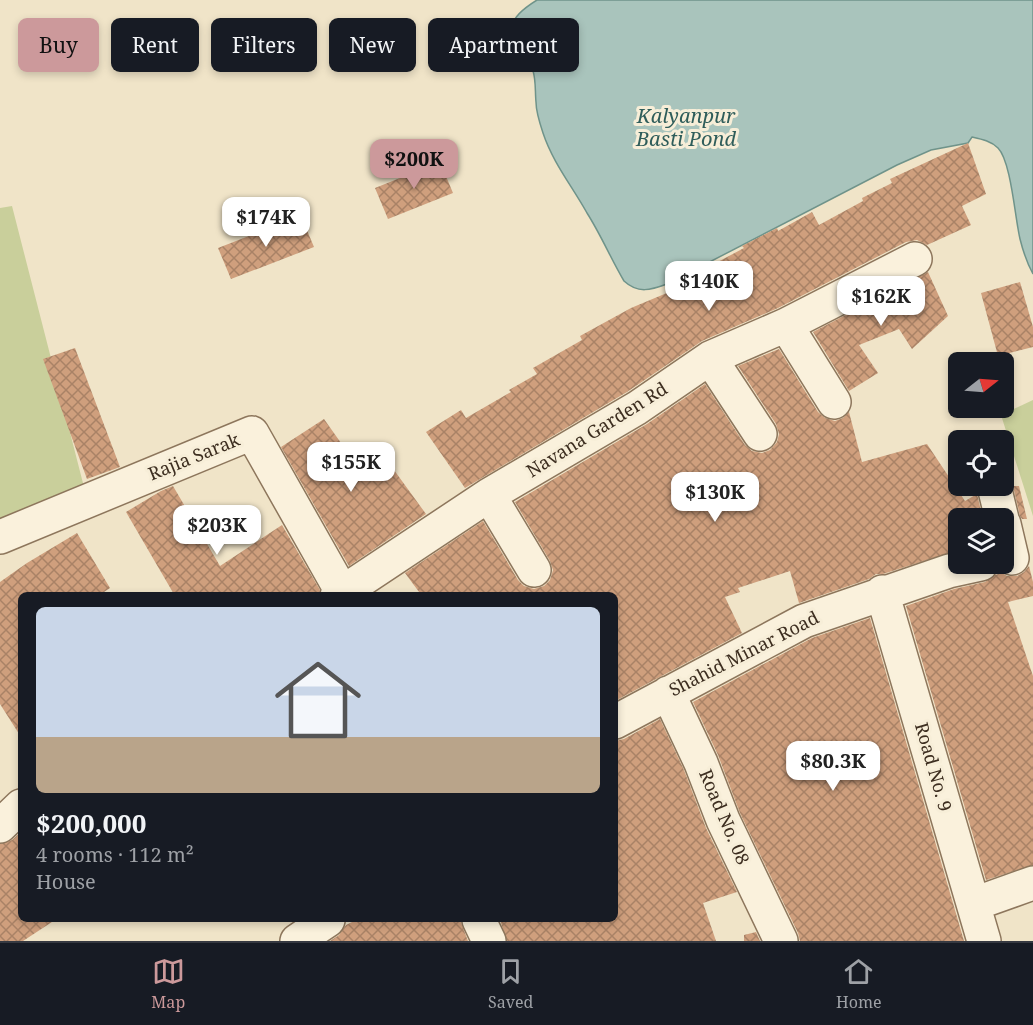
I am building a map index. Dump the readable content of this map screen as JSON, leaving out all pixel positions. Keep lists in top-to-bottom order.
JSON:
{
  "streets": {
    "street": [
      "Navana Garden Rd",
      "Rajia Sarak",
      "Shahid Minar Road",
      "Road No. 9",
      "Road No. 08"
    ]
  },
  "crossings": [
    ["Shahid Minar Road", "Road No. 9"],
    ["Shahid Minar Road", "Road No. 08"]
  ],
  "water": ["Kalyanpur Basti Pond"],
  "north": "right",
  "page": {
    "chip": [
      "Buy",
      "Rent",
      "Filters",
      "New",
      "Apartment"
    ],
    "price": [
      "$200K",
      "$174K",
      "$140K",
      "$162K",
      "$155K",
      "$130K",
      "$203K",
      "$80.3K"
    ],
    "list": [
      {
        "name": "$200,000",
        "note": "4 rooms · 112 m² · House"
      }
    ],
    "tabs": ["Map", "Saved", "Home"]
  }
}
